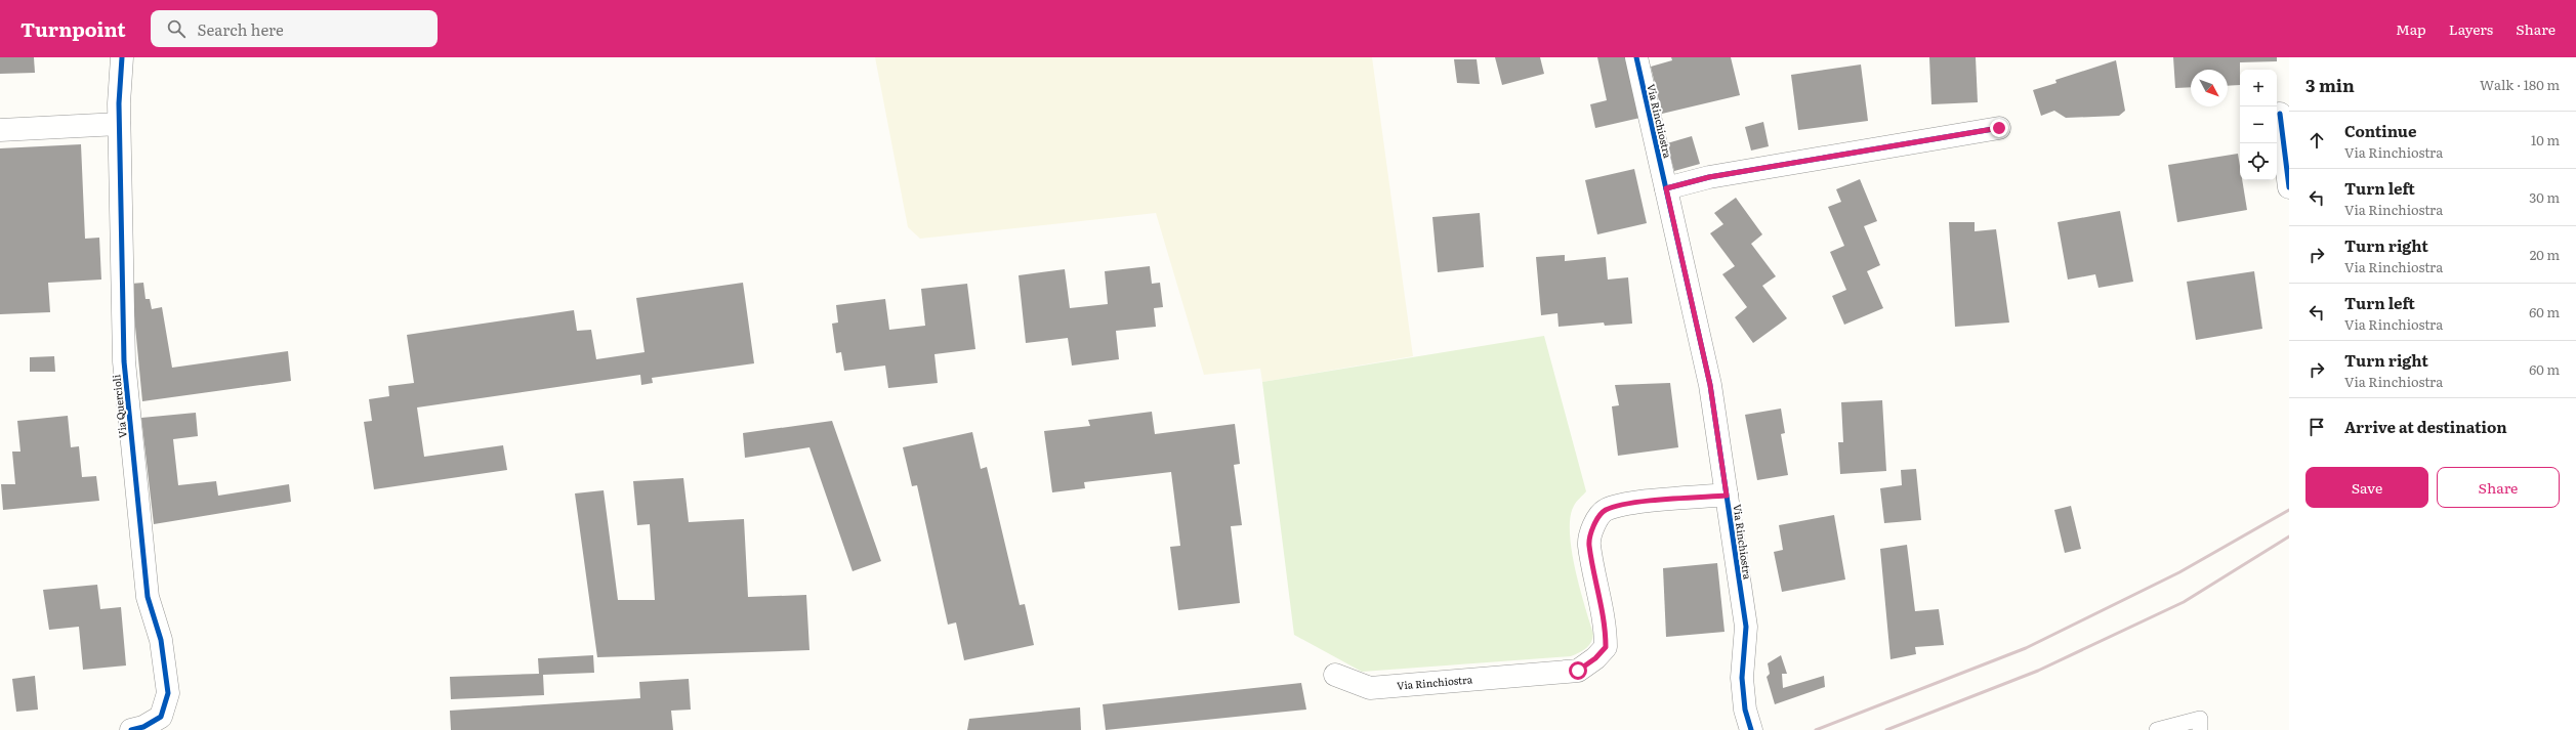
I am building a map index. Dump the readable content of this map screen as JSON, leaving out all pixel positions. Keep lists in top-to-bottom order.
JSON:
{
  "streets": {
    "street": ["Via Rinchiostra", "Via Quercioli"]
  },
  "north": "bottom right",
  "page": {
    "header": "Turnpoint",
    "search": "Search here",
    "nav": ["Map", "Layers", "Share"],
    "heading": ["3 min", "Walk · 180 m"],
    "map_buttons": ["+", "−"],
    "list": [
      ["Continue", "Via Rinchiostra", "10 m"],
      ["Turn left", "Via Rinchiostra", "30 m"],
      ["Turn right", "Via Rinchiostra", "20 m"],
      ["Turn left", "Via Rinchiostra", "60 m"],
      ["Turn right", "Via Rinchiostra", "60 m"],
      "Arrive at destination"
    ],
    "buttons": ["Save", "Share"]
  }
}
